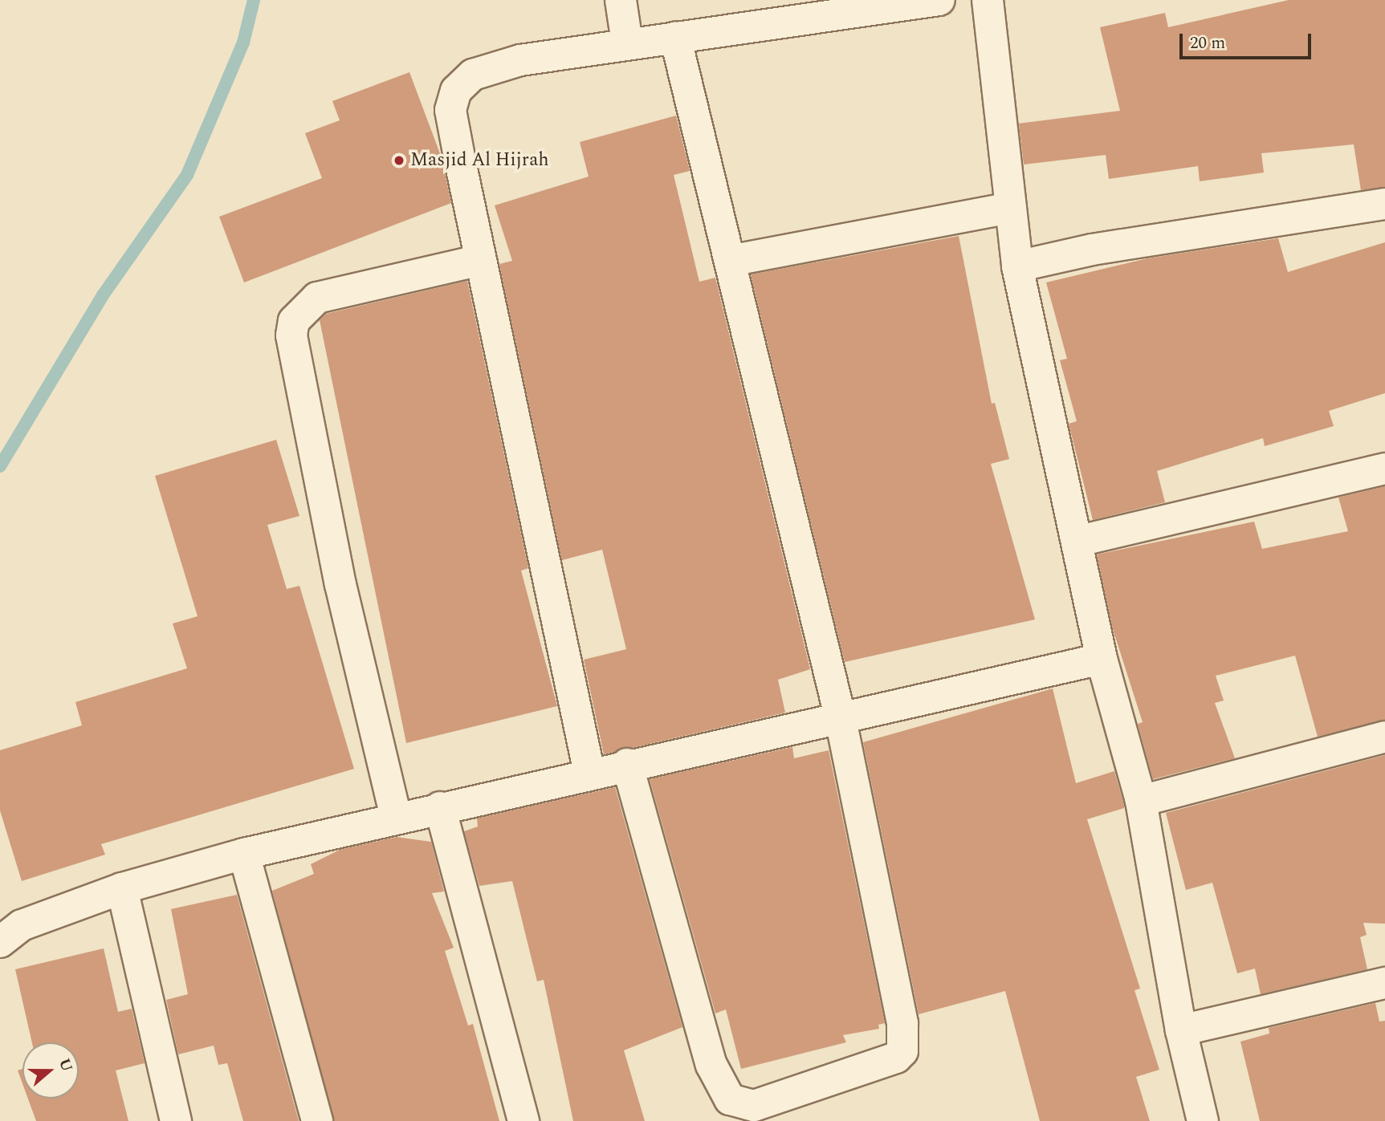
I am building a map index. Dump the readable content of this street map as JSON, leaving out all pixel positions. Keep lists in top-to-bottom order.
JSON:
{
  "places": ["Masjid Al Hijrah"],
  "scale_bar": "20 m",
  "north": "right"
}
